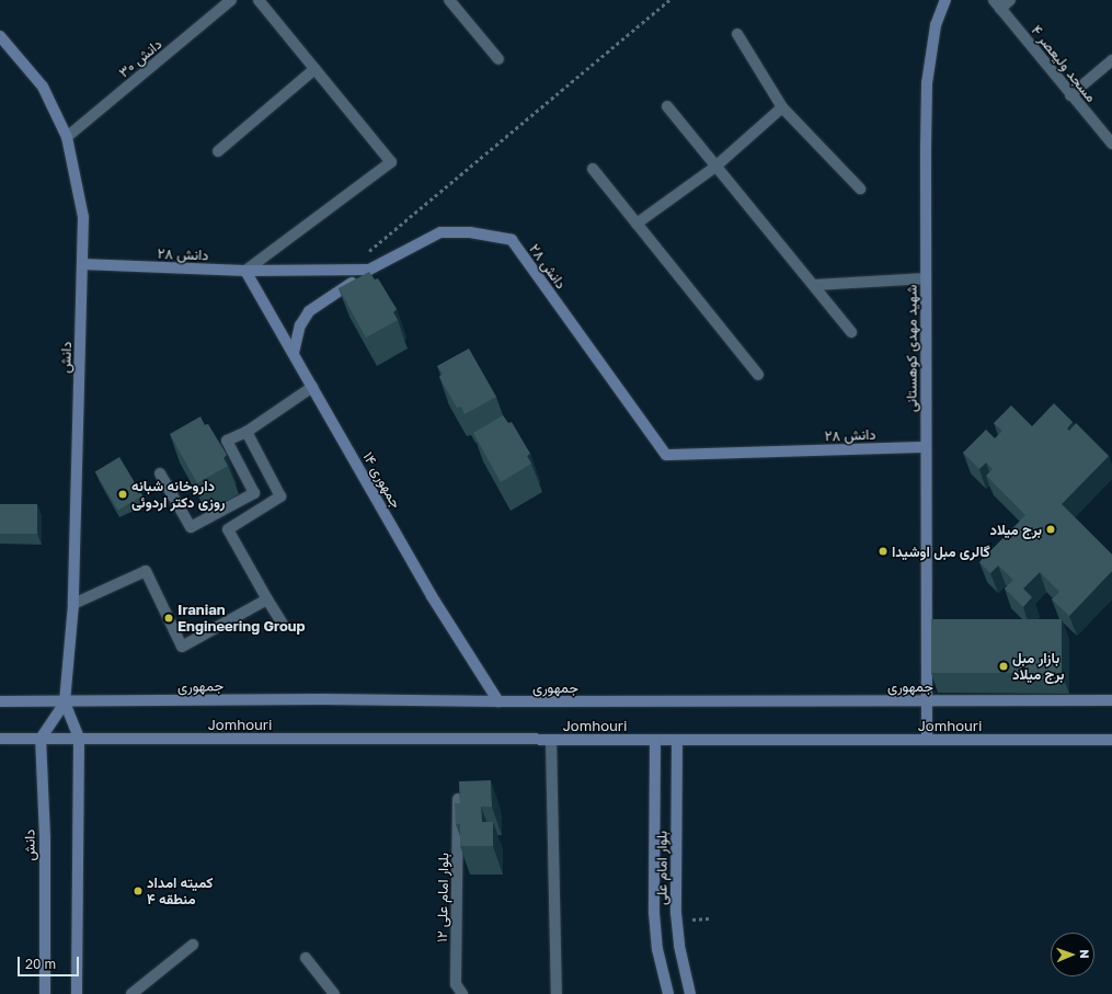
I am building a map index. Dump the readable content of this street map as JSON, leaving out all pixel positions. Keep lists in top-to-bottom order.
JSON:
{
  "streets": {
    "main road": [
      "دانش ۲۸",
      "شهید مهدی کوهستانی",
      "دانش",
      "جمهوری ۱۴",
      "جمهوری",
      "Jomhouri",
      "بلوار امام علی"
    ],
    "street": ["دانش ۳۰", "مسجد ولیعصر ۴", "بلوار امام علی ۱۲"]
  },
  "crossings": [
    ["دانش ۳۰", "دانش"],
    ["دانش ۲۸", "شهید مهدی کوهستانی"],
    ["دانش ۲۸", "دانش"],
    ["دانش ۲۸", "جمهوری ۱۴"],
    ["شهید مهدی کوهستانی", "جمهوری"],
    ["شهید مهدی کوهستانی", "Jomhouri"],
    ["دانش", "جمهوری"],
    ["دانش", "Jomhouri"],
    ["جمهوری ۱۴", "جمهوری"],
    ["Jomhouri", "بلوار امام علی"]
  ],
  "places": [
    "داروخانه شبانه روزی دکتر اردوئی",
    "برج میلاد",
    "گالری مبل اوشیدا",
    "Iranian Engineering Group",
    "بازار مبل برج میلاد",
    "کمیته امداد منطقه ۴"
  ],
  "scale_bar": "20 m",
  "north": "right"
}
